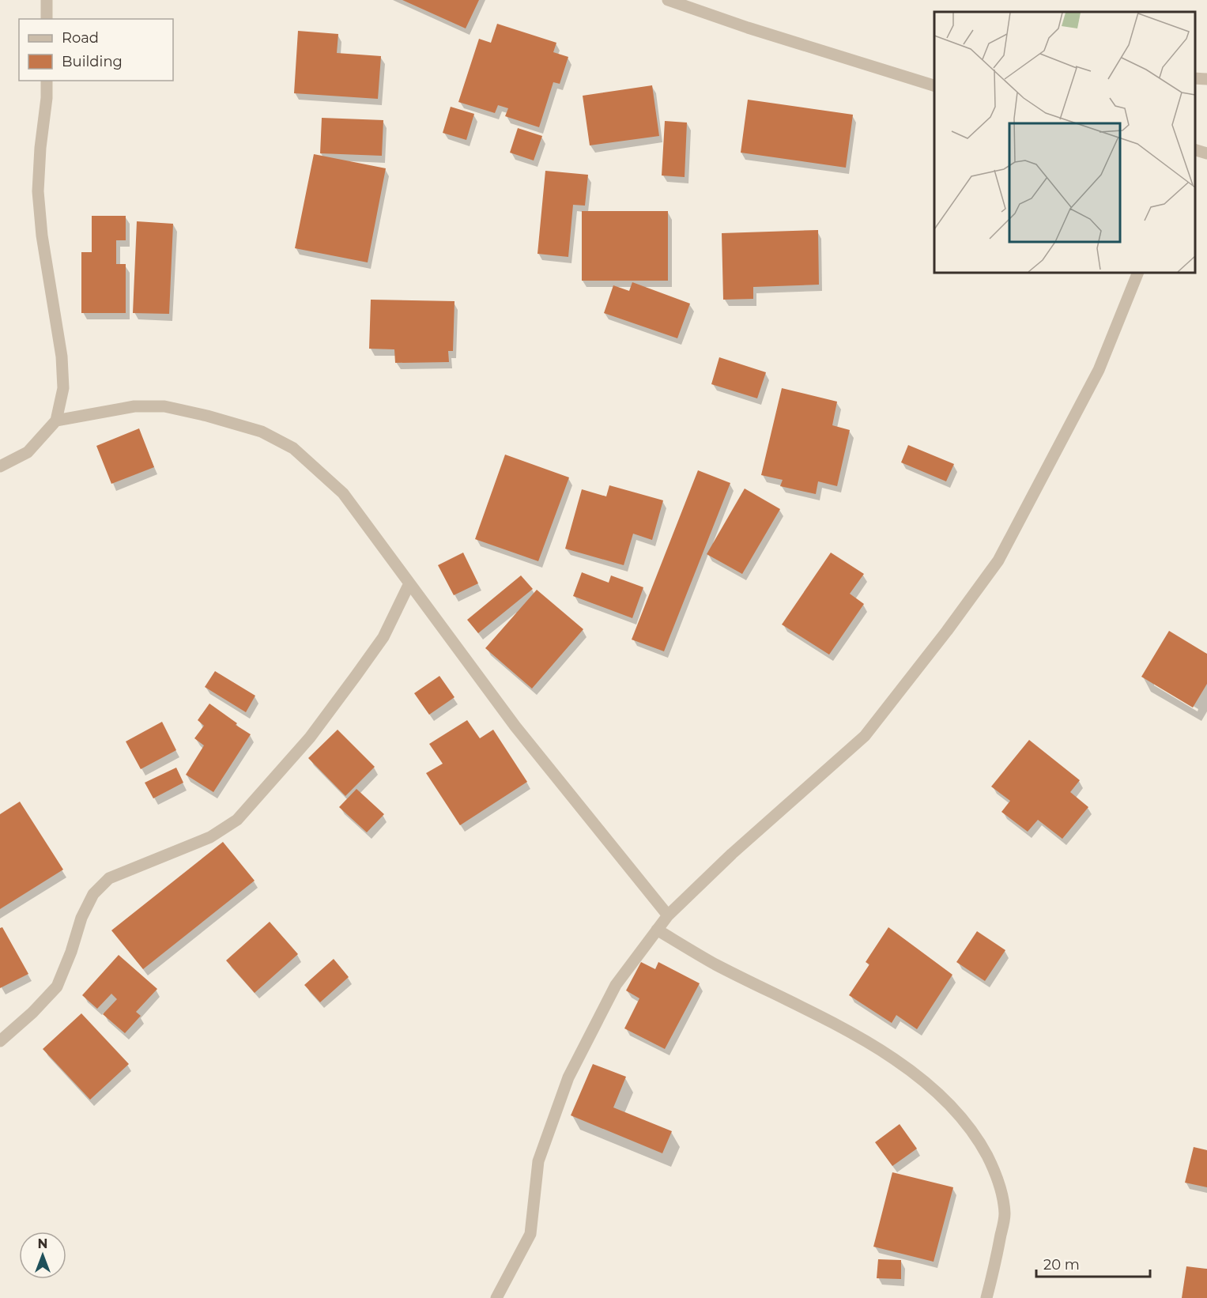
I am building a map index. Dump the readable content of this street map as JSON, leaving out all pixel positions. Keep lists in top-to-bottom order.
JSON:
{
  "legend": ["Road", "Building"],
  "scale_bar": "20 m",
  "north": "top"
}
